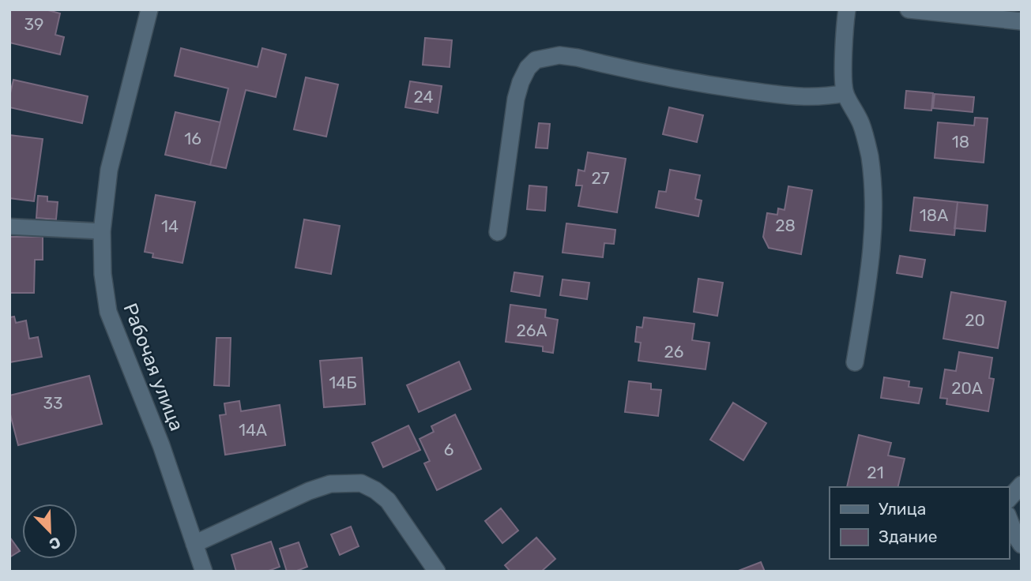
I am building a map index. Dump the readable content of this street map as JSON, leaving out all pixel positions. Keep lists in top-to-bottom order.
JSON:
{
  "streets": {
    "street": ["Рабочая улица"]
  },
  "house_numbers": [
    "39",
    "24",
    "16",
    "18",
    "27",
    "18А",
    "28",
    "14",
    "20",
    "26А",
    "26",
    "14Б",
    "20А",
    "33",
    "14А",
    "6",
    "21"
  ],
  "legend": ["Улица", "Здание"],
  "north": "bottom right"
}
